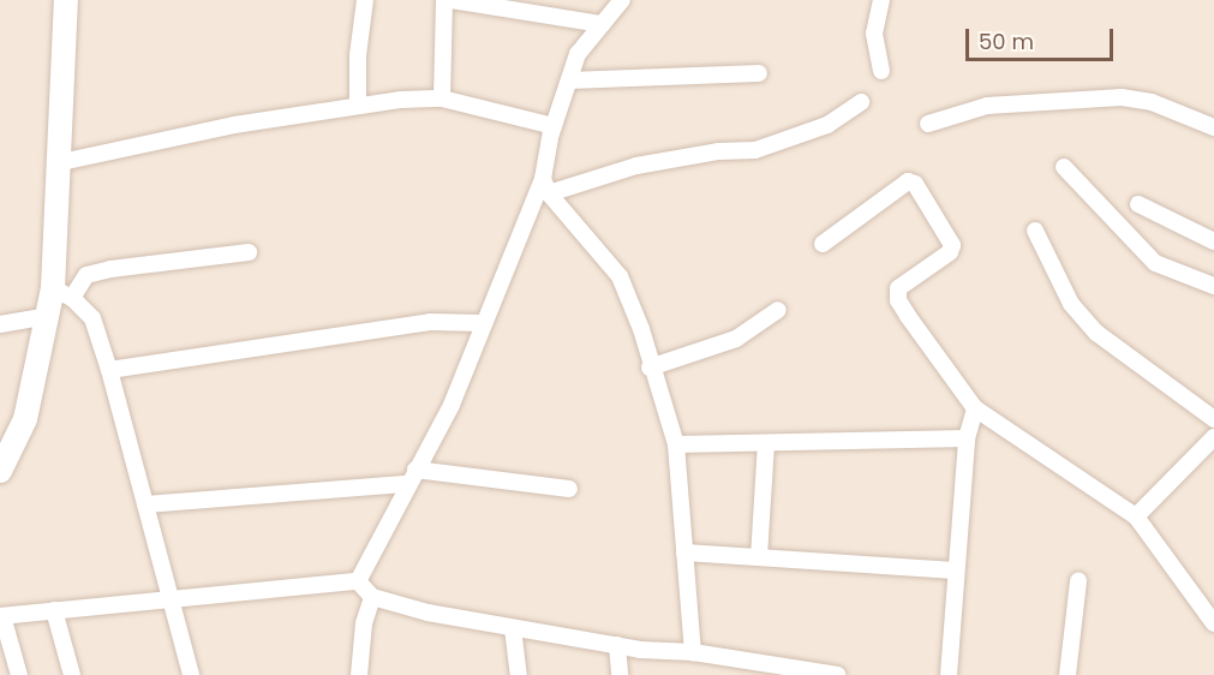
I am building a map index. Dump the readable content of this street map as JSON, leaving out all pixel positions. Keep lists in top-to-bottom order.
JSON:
{
  "scale_bar": "50 m"
}
